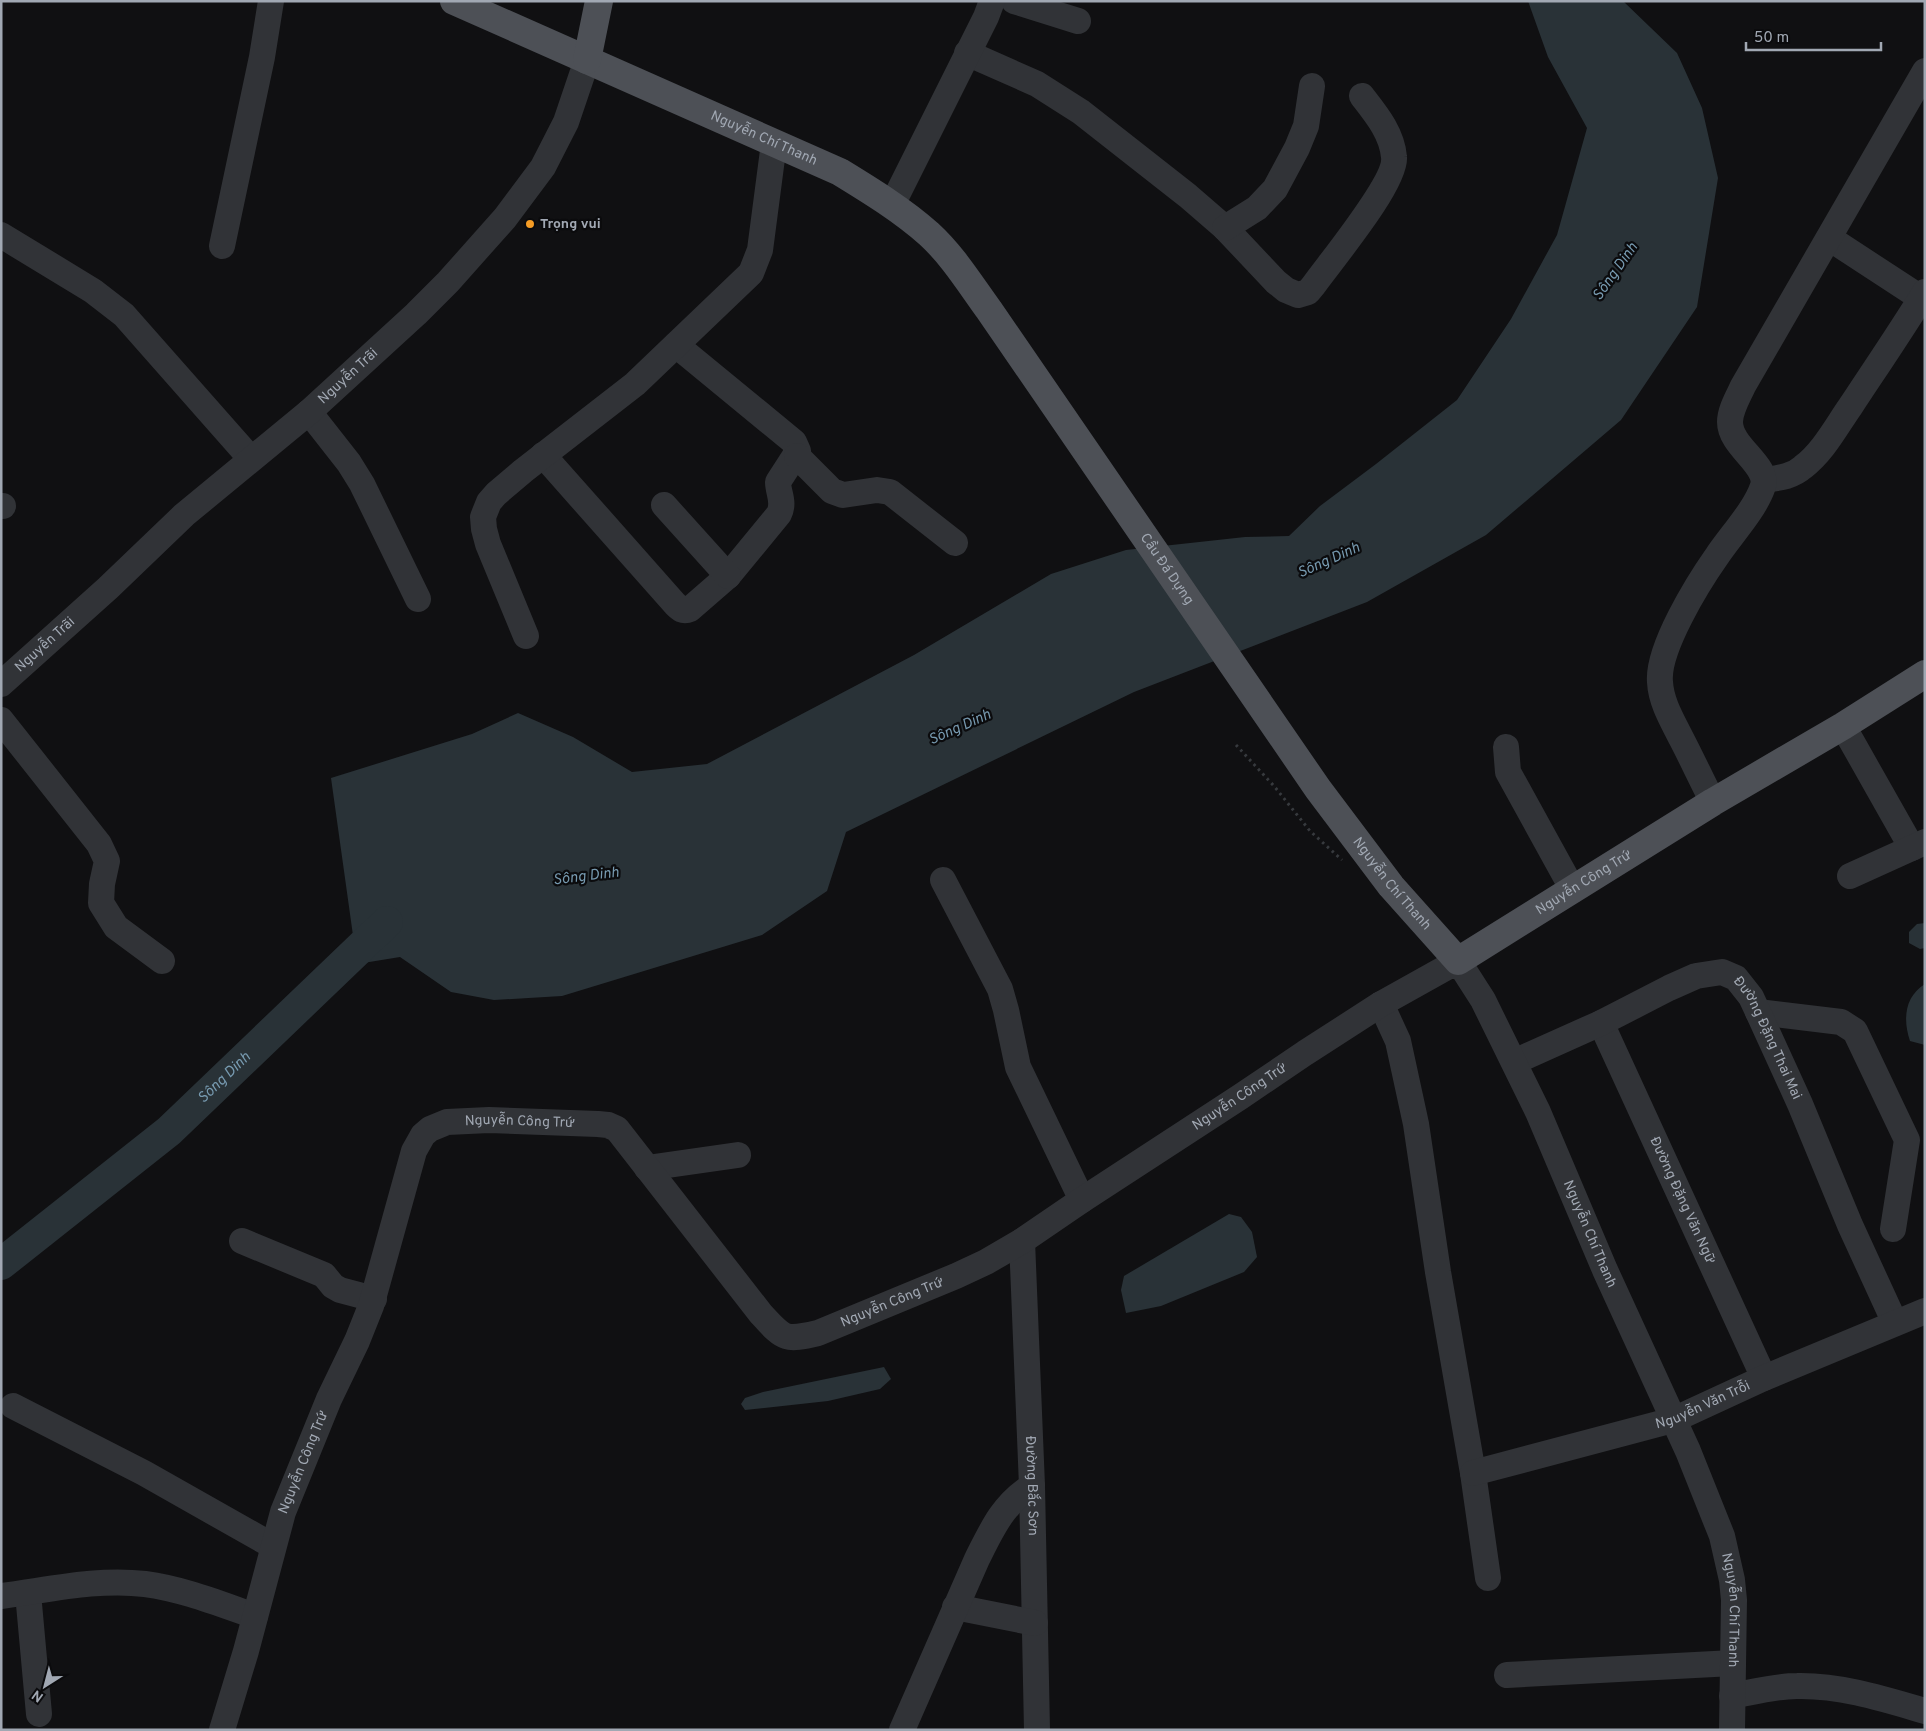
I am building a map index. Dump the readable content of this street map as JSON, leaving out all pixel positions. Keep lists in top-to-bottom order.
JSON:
{
  "streets": {
    "main road": [
      "Nguyễn Chí Thanh",
      "Nguyễn Trãi",
      "Cầu Đá Dựng",
      "Nguyễn Công Trứ"
    ],
    "street": [
      "Đường Đặng Thai Mai",
      "Đường Đặng Văn Ngữ",
      "Nguyễn Văn Trỗi",
      "Đường Bắc Sơn"
    ]
  },
  "crossings": [
    ["Nguyễn Chí Thanh", "Nguyễn Trãi"],
    ["Nguyễn Chí Thanh", "Cầu Đá Dựng"],
    ["Nguyễn Chí Thanh", "Nguyễn Công Trứ"],
    ["Nguyễn Chí Thanh", "Đường Đặng Thai Mai"],
    ["Nguyễn Chí Thanh", "Nguyễn Văn Trỗi"],
    ["Nguyễn Công Trứ", "Đường Bắc Sơn"],
    ["Đường Đặng Thai Mai", "Đường Đặng Văn Ngữ"],
    ["Đường Đặng Thai Mai", "Nguyễn Văn Trỗi"],
    ["Đường Đặng Văn Ngữ", "Nguyễn Văn Trỗi"]
  ],
  "water": ["Sông Dinh"],
  "places": ["Trọng vui"],
  "scale_bar": "50 m",
  "north": "bottom left"
}
